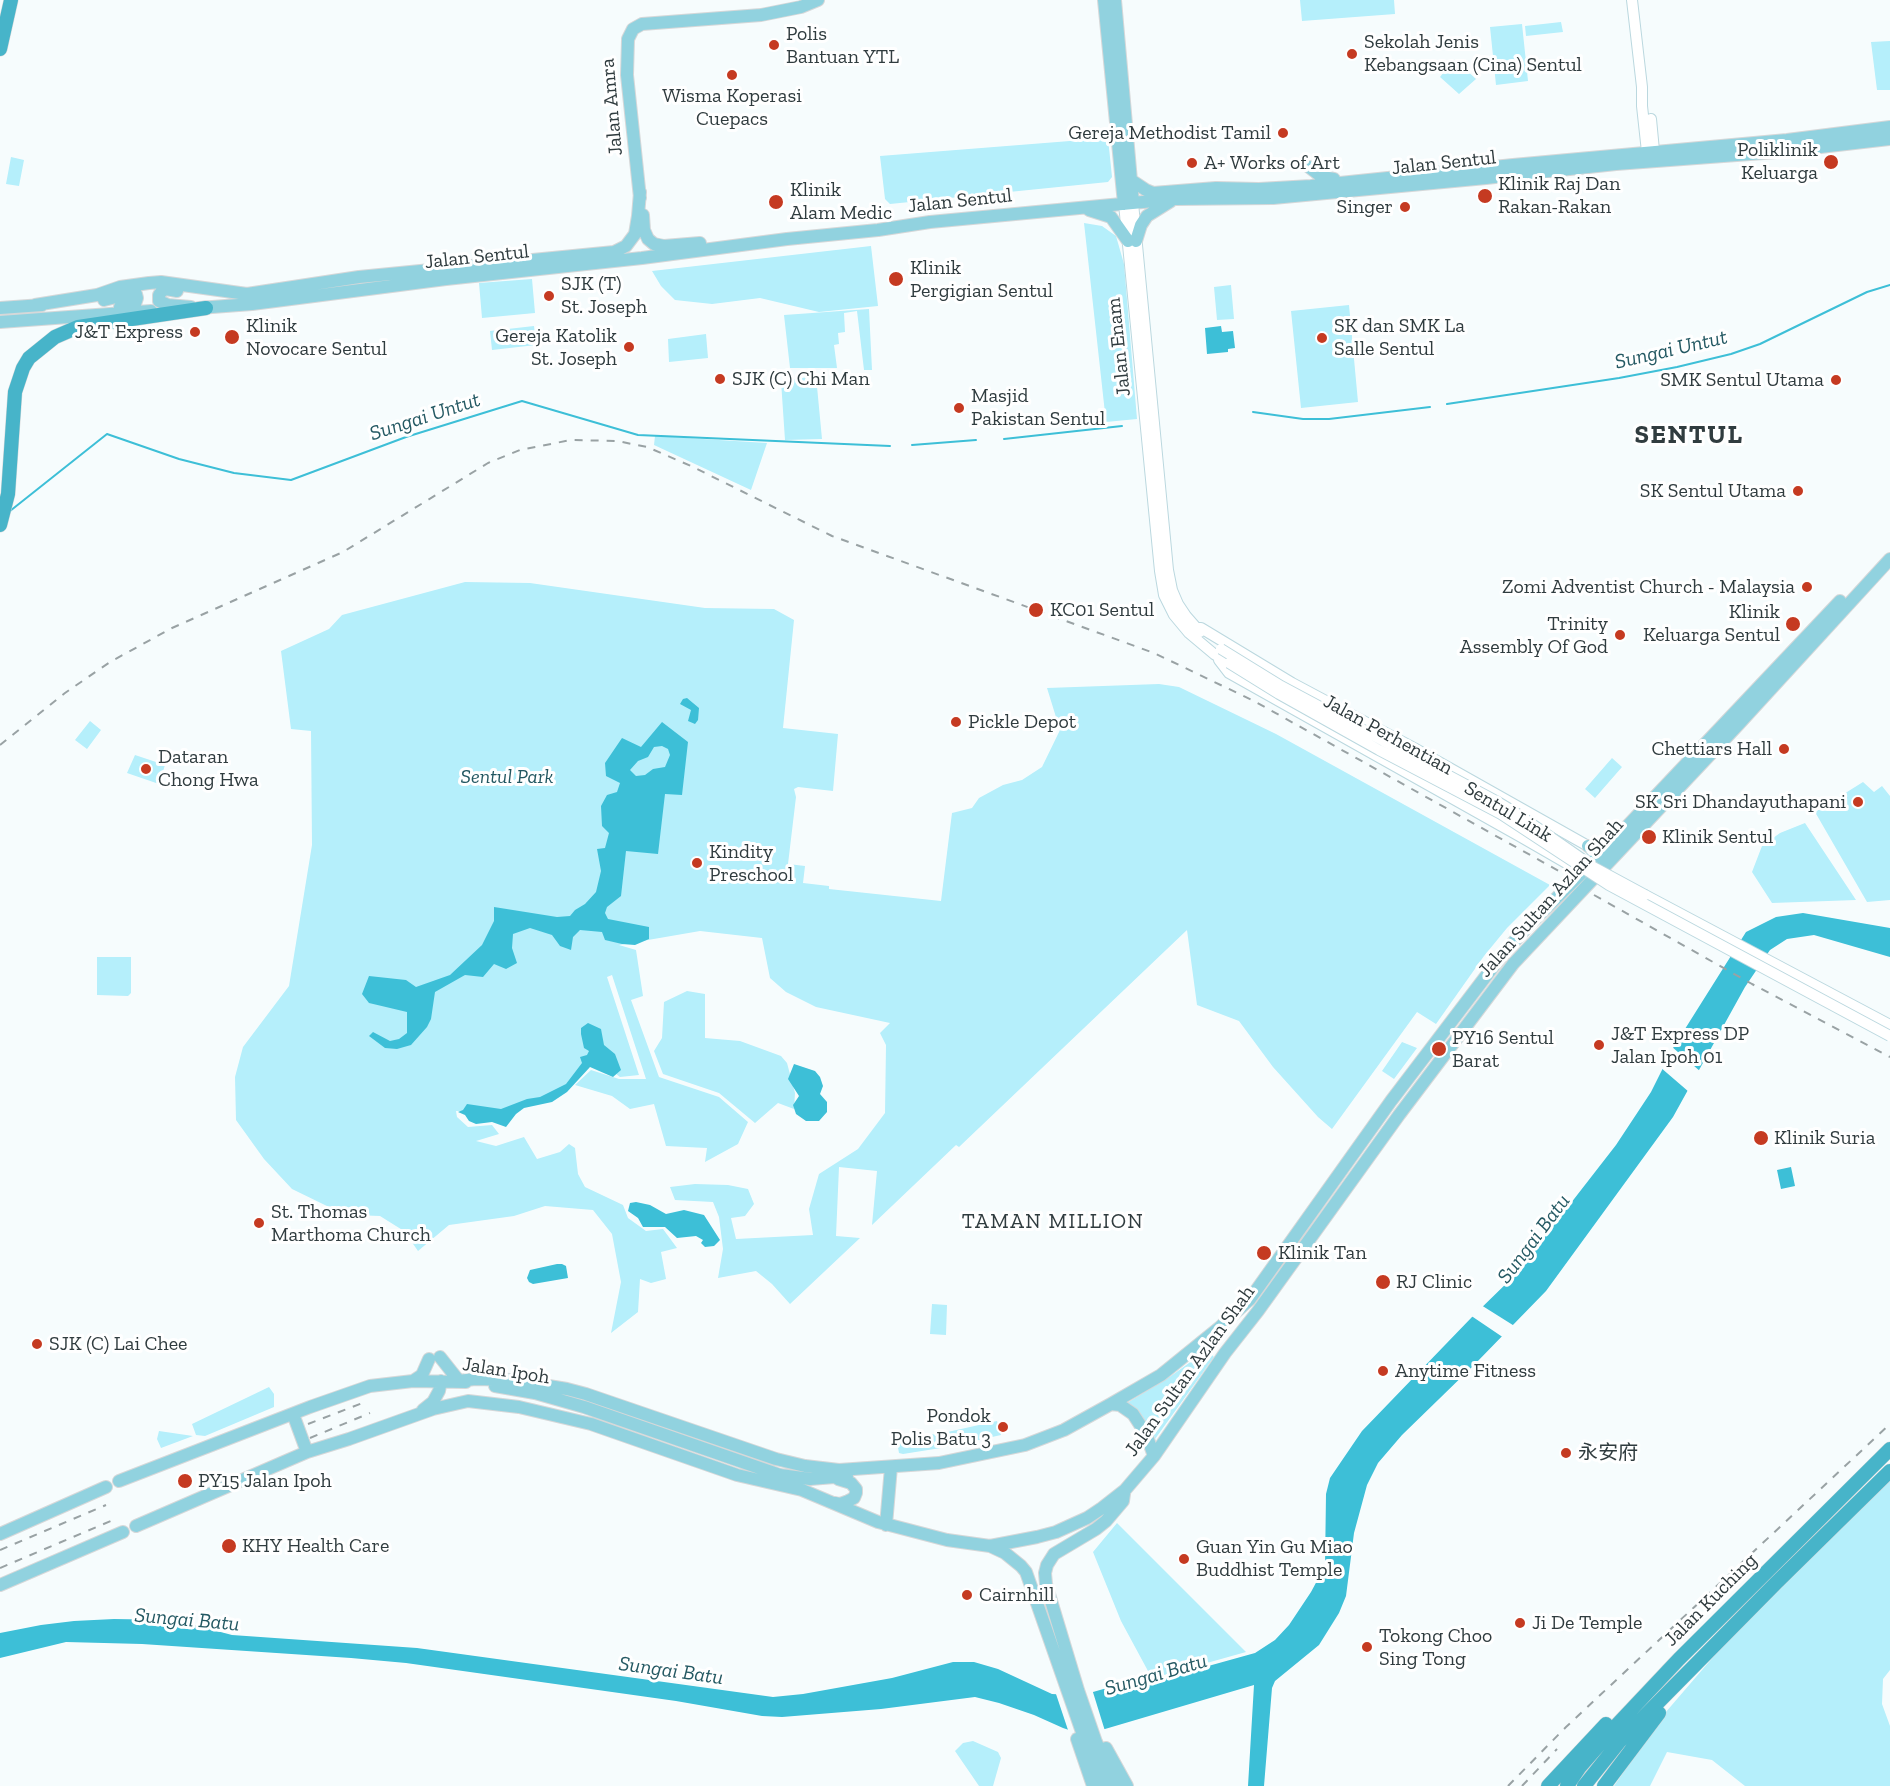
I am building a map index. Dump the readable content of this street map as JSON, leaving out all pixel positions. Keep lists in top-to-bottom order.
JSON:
{
  "streets": {
    "highway": ["Jalan Kuching"],
    "main road": [
      "Jalan Amra",
      "Jalan Sentul",
      "Jalan Enam",
      "Jalan Perhentian",
      "Sentul Link",
      "Jalan Sultan Azlan Shah",
      "Jalan Ipoh"
    ]
  },
  "crossings": [
    ["Jalan Amra", "Jalan Sentul"],
    ["Jalan Sentul", "Jalan Enam"],
    ["Jalan Enam", "Jalan Perhentian"],
    ["Jalan Enam", "Sentul Link"],
    ["Jalan Perhentian", "Sentul Link"],
    ["Jalan Perhentian", "Jalan Sultan Azlan Shah"],
    ["Jalan Sultan Azlan Shah", "Jalan Ipoh"]
  ],
  "districts": ["SENTUL", "TAMAN MILLION"],
  "water": ["Sungai Untut", "Sungai Batu"],
  "parks": ["Sentul Park"],
  "places": [
    "Polis Bantuan YTL",
    "Sekolah Jenis Kebangsaan (Cina) Sentul",
    "Wisma Koperasi Cuepacs",
    "Gereja Methodist Tamil",
    "Poliklinik Keluarga",
    "A+ Works of Art",
    "Klinik Raj Dan Rakan-Rakan",
    "Klinik Alam Medic",
    "Singer",
    "Klinik Pergigian Sentul",
    "SJK (T) St. Joseph",
    "J&T Express",
    "Klinik Novocare Sentul",
    "SK dan SMK La Salle Sentul",
    "Gereja Katolik St. Joseph",
    "SJK (C) Chi Man",
    "SMK Sentul Utama",
    "Masjid Pakistan Sentul",
    "SK Sentul Utama",
    "Zomi Adventist Church - Malaysia",
    "KC01 Sentul",
    "Klinik Keluarga Sentul",
    "Trinity Assembly Of God",
    "Pickle Depot",
    "Chettiars Hall",
    "Dataran Chong Hwa",
    "SK Sri Dhandayuthapani",
    "Klinik Sentul",
    "Kindity Preschool",
    "J&T Express DP Jalan Ipoh 01",
    "PY16 Sentul Barat",
    "Klinik Suria",
    "St. Thomas Marthoma Church",
    "Klinik Tan",
    "RJ Clinic",
    "SJK (C) Lai Chee",
    "Anytime Fitness",
    "Pondok Polis Batu 3",
    "永安府",
    "PY15 Jalan Ipoh",
    "KHY Health Care",
    "Guan Yin Gu Miao Buddhist Temple",
    "Cairnhill",
    "Ji De Temple",
    "Tokong Choo Sing Tong"
  ]
}
